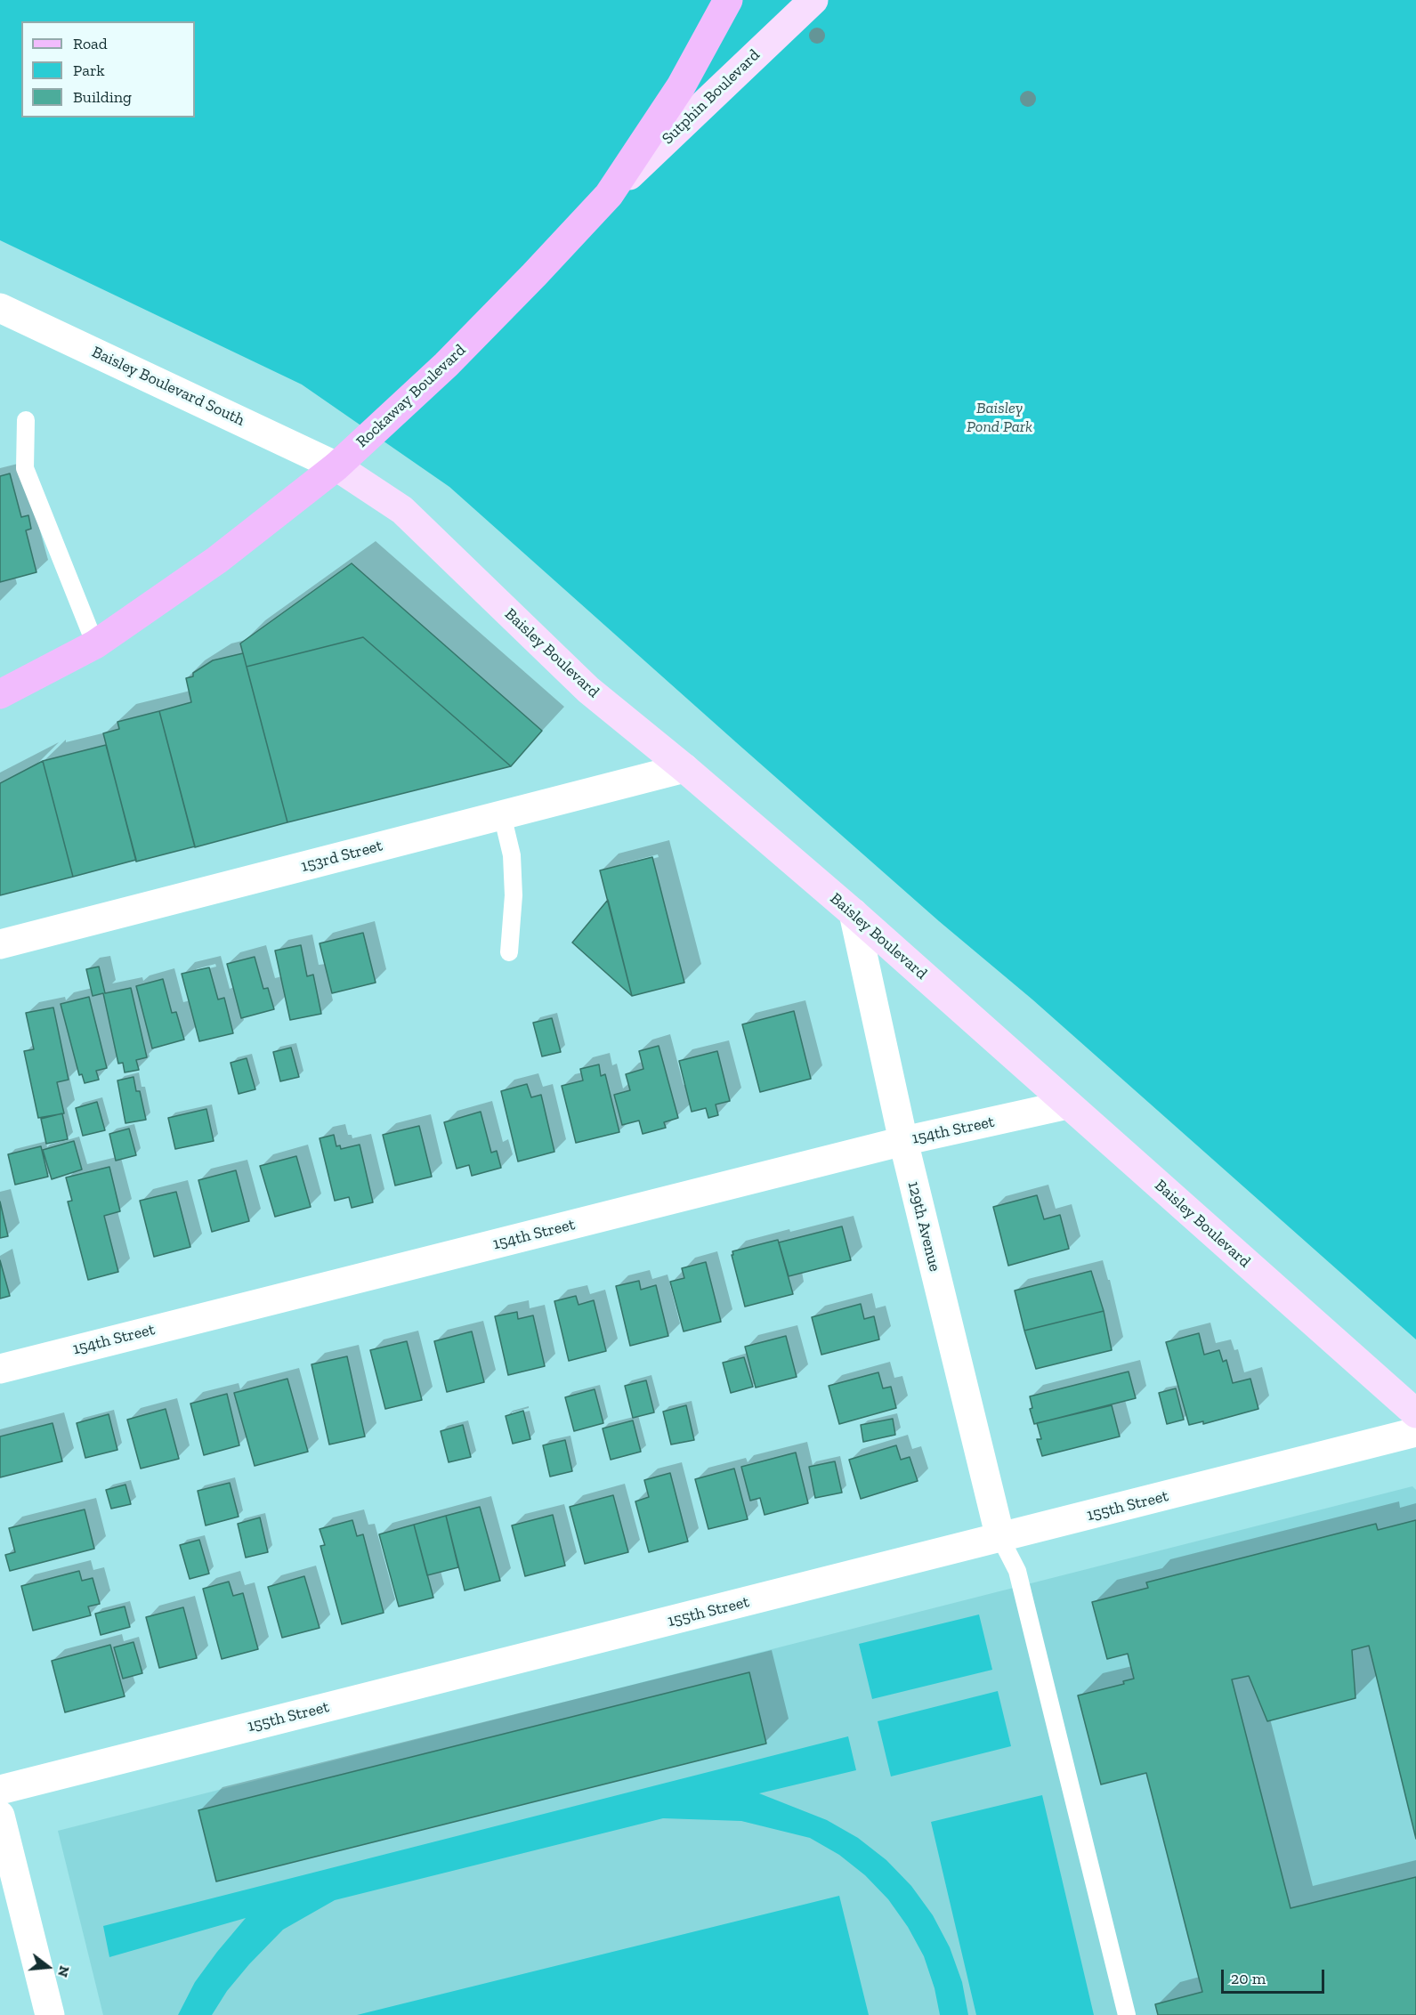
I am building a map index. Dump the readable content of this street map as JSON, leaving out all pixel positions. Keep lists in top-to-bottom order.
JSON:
{
  "streets": {
    "main road": ["Sutphin Boulevard", "Rockaway Boulevard", "Baisley Boulevard"],
    "street": [
      "Baisley Boulevard South",
      "153rd Street",
      "154th Street",
      "129th Avenue",
      "155th Street"
    ]
  },
  "crossings": [
    ["Sutphin Boulevard", "Rockaway Boulevard"],
    ["Baisley Boulevard South", "Rockaway Boulevard"],
    ["Baisley Boulevard South", "Baisley Boulevard"],
    ["Rockaway Boulevard", "Baisley Boulevard"],
    ["Baisley Boulevard", "153rd Street"],
    ["Baisley Boulevard", "154th Street"],
    ["Baisley Boulevard", "129th Avenue"],
    ["154th Street", "129th Avenue"],
    ["129th Avenue", "155th Street"]
  ],
  "parks": ["Baisley Pond Park"],
  "legend": ["Road", "Park", "Building"],
  "scale_bar": "20 m",
  "north": "right"
}
